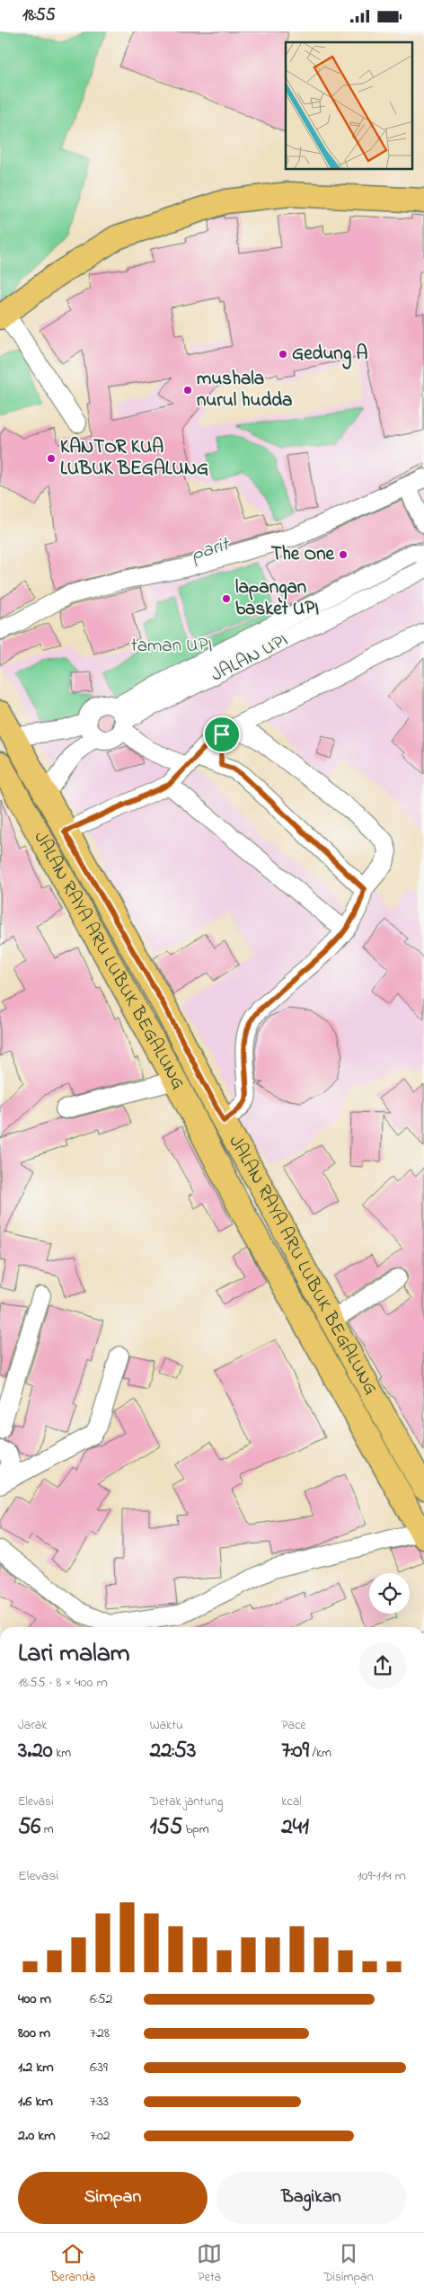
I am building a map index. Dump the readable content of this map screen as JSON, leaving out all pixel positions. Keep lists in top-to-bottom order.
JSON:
{
  "streets": {
    "main road": ["JALAN RAYA ARU LUBUK BEGALUNG"],
    "street": ["JALAN UPI"]
  },
  "crossings": [
    ["JALAN UPI", "JALAN RAYA ARU LUBUK BEGALUNG"]
  ],
  "water": ["parit"],
  "parks": ["taman UPI"],
  "places": [
    "Gedung A",
    "mushala nurul hudda",
    "KANTOR KUA LUBUK BEGALUNG",
    "The One",
    "lapangan basket UPI"
  ],
  "page": {
    "status": "18:55",
    "heading": ["Lari malam", "18:55 · 8 × 400 m"],
    "stats": [
      ["Jarak", "3.20 km"],
      ["Waktu", "22:53"],
      ["Pace", "7:09 /km"],
      ["Elevasi", "56 m"],
      ["Detak jantung", "155 bpm"],
      ["kcal", "241"]
    ],
    "chart": ["Elevasi", "109–114 m"],
    "list": [
      {
        "name": "400 m",
        "note": "6:52"
      },
      {
        "name": "800 m",
        "note": "7:28"
      },
      {
        "name": "1.2 km",
        "note": "6:39"
      },
      {
        "name": "1.6 km",
        "note": "7:33"
      },
      {
        "name": "2.0 km",
        "note": "7:02"
      }
    ],
    "buttons": ["Simpan", "Bagikan"],
    "tabs": ["Beranda", "Peta", "Disimpan"]
  }
}
